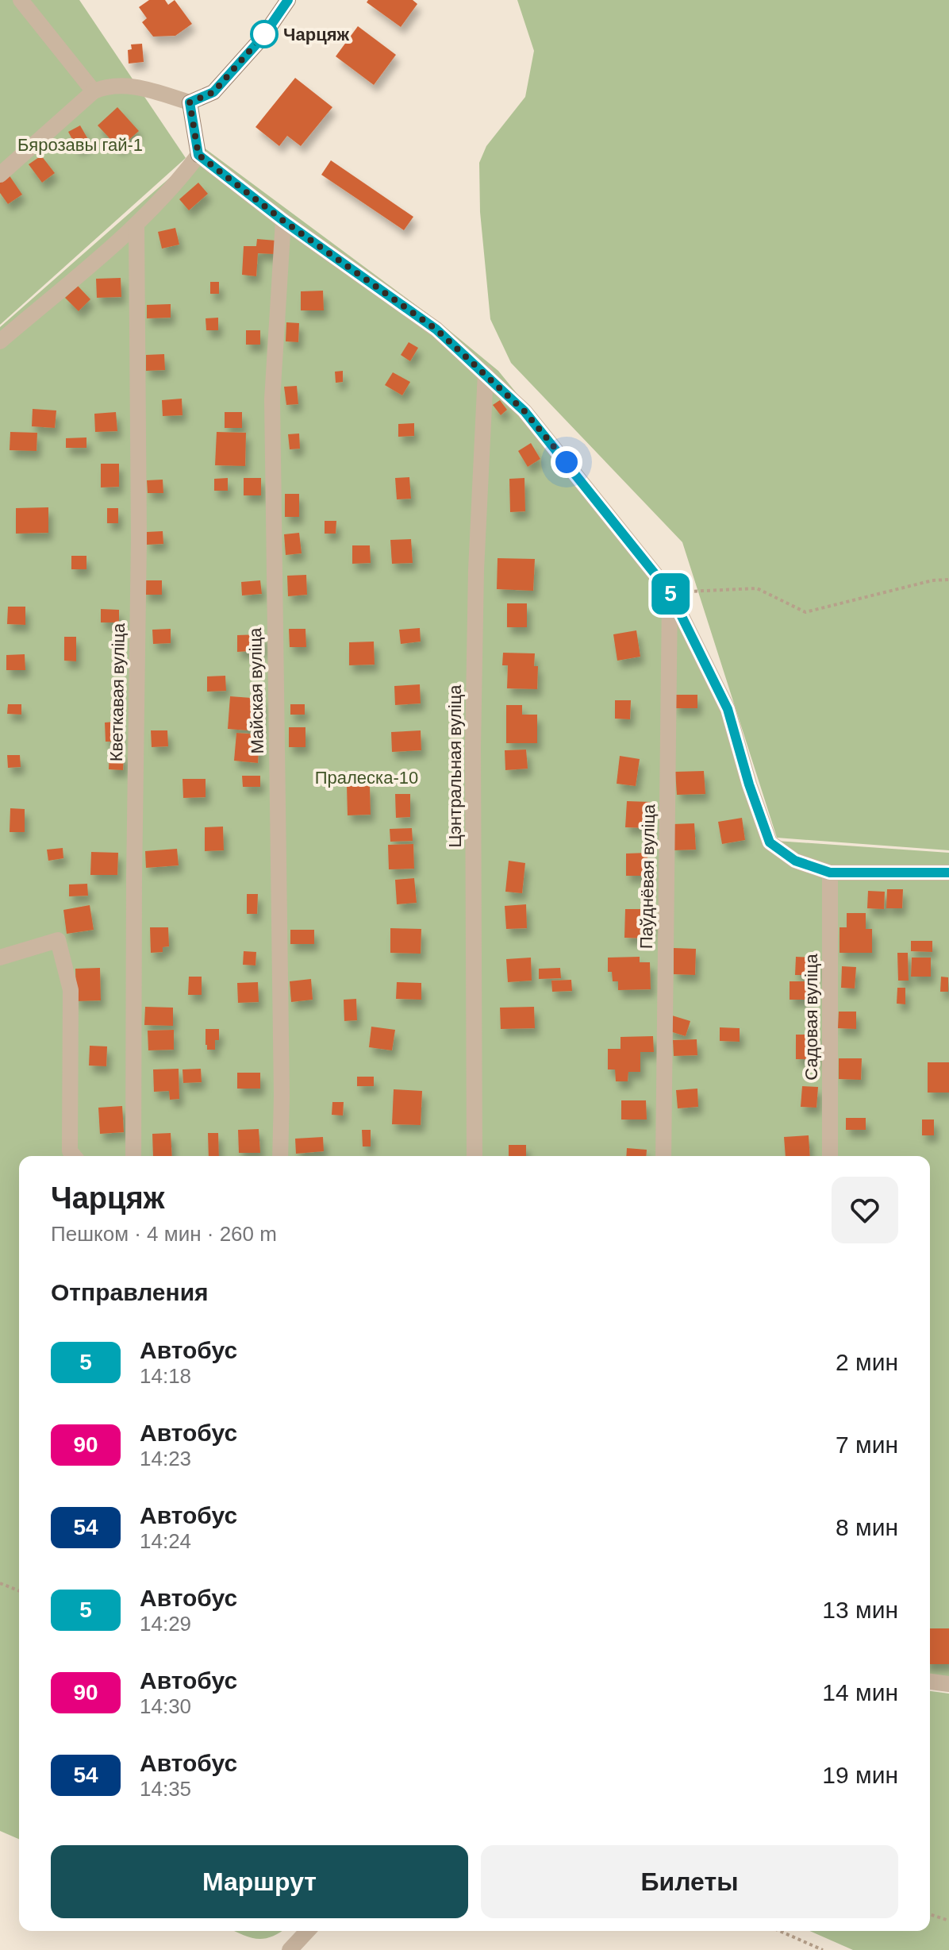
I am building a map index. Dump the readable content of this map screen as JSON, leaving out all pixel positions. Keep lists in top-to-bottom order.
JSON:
{
  "streets": {
    "street": [
      "Майская вуліца",
      "Кветкавая вуліца",
      "Цэнтральная вуліца",
      "Паўднёвая вуліца",
      "Садовая вуліца"
    ]
  },
  "parks": ["Бярозавы гай-1", "Пралеска-10"],
  "places": ["Чарцяж"],
  "lines": ["bus line 5"],
  "page": {
    "on_map": "5",
    "heading": [
      ["Чарцяж", "Пешком · 4 мин · 260 m"],
      "Отправления"
    ],
    "list": [
      {
        "mark": "5",
        "name": "Автобус",
        "note": "14:18",
        "value": "2 мин"
      },
      {
        "mark": "90",
        "name": "Автобус",
        "note": "14:23",
        "value": "7 мин"
      },
      {
        "mark": "54",
        "name": "Автобус",
        "note": "14:24",
        "value": "8 мин"
      },
      {
        "mark": "5",
        "name": "Автобус",
        "note": "14:29",
        "value": "13 мин"
      },
      {
        "mark": "90",
        "name": "Автобус",
        "note": "14:30",
        "value": "14 мин"
      },
      {
        "mark": "54",
        "name": "Автобус",
        "note": "14:35",
        "value": "19 мин"
      }
    ],
    "buttons": ["Маршрут", "Билеты"]
  }
}
